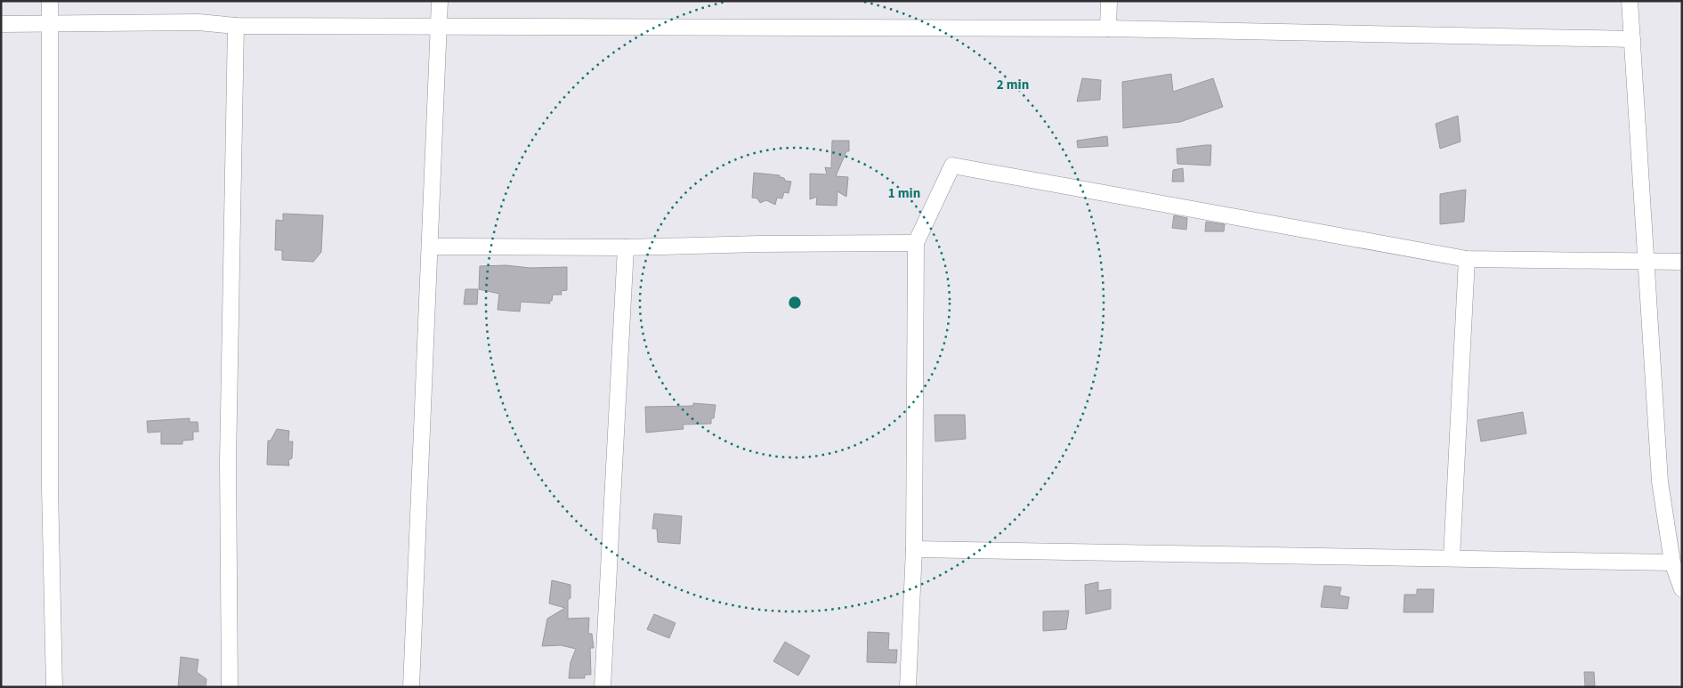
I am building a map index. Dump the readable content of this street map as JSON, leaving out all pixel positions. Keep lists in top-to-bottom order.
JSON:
{
  "rings": ["2 min", "1 min"]
}
